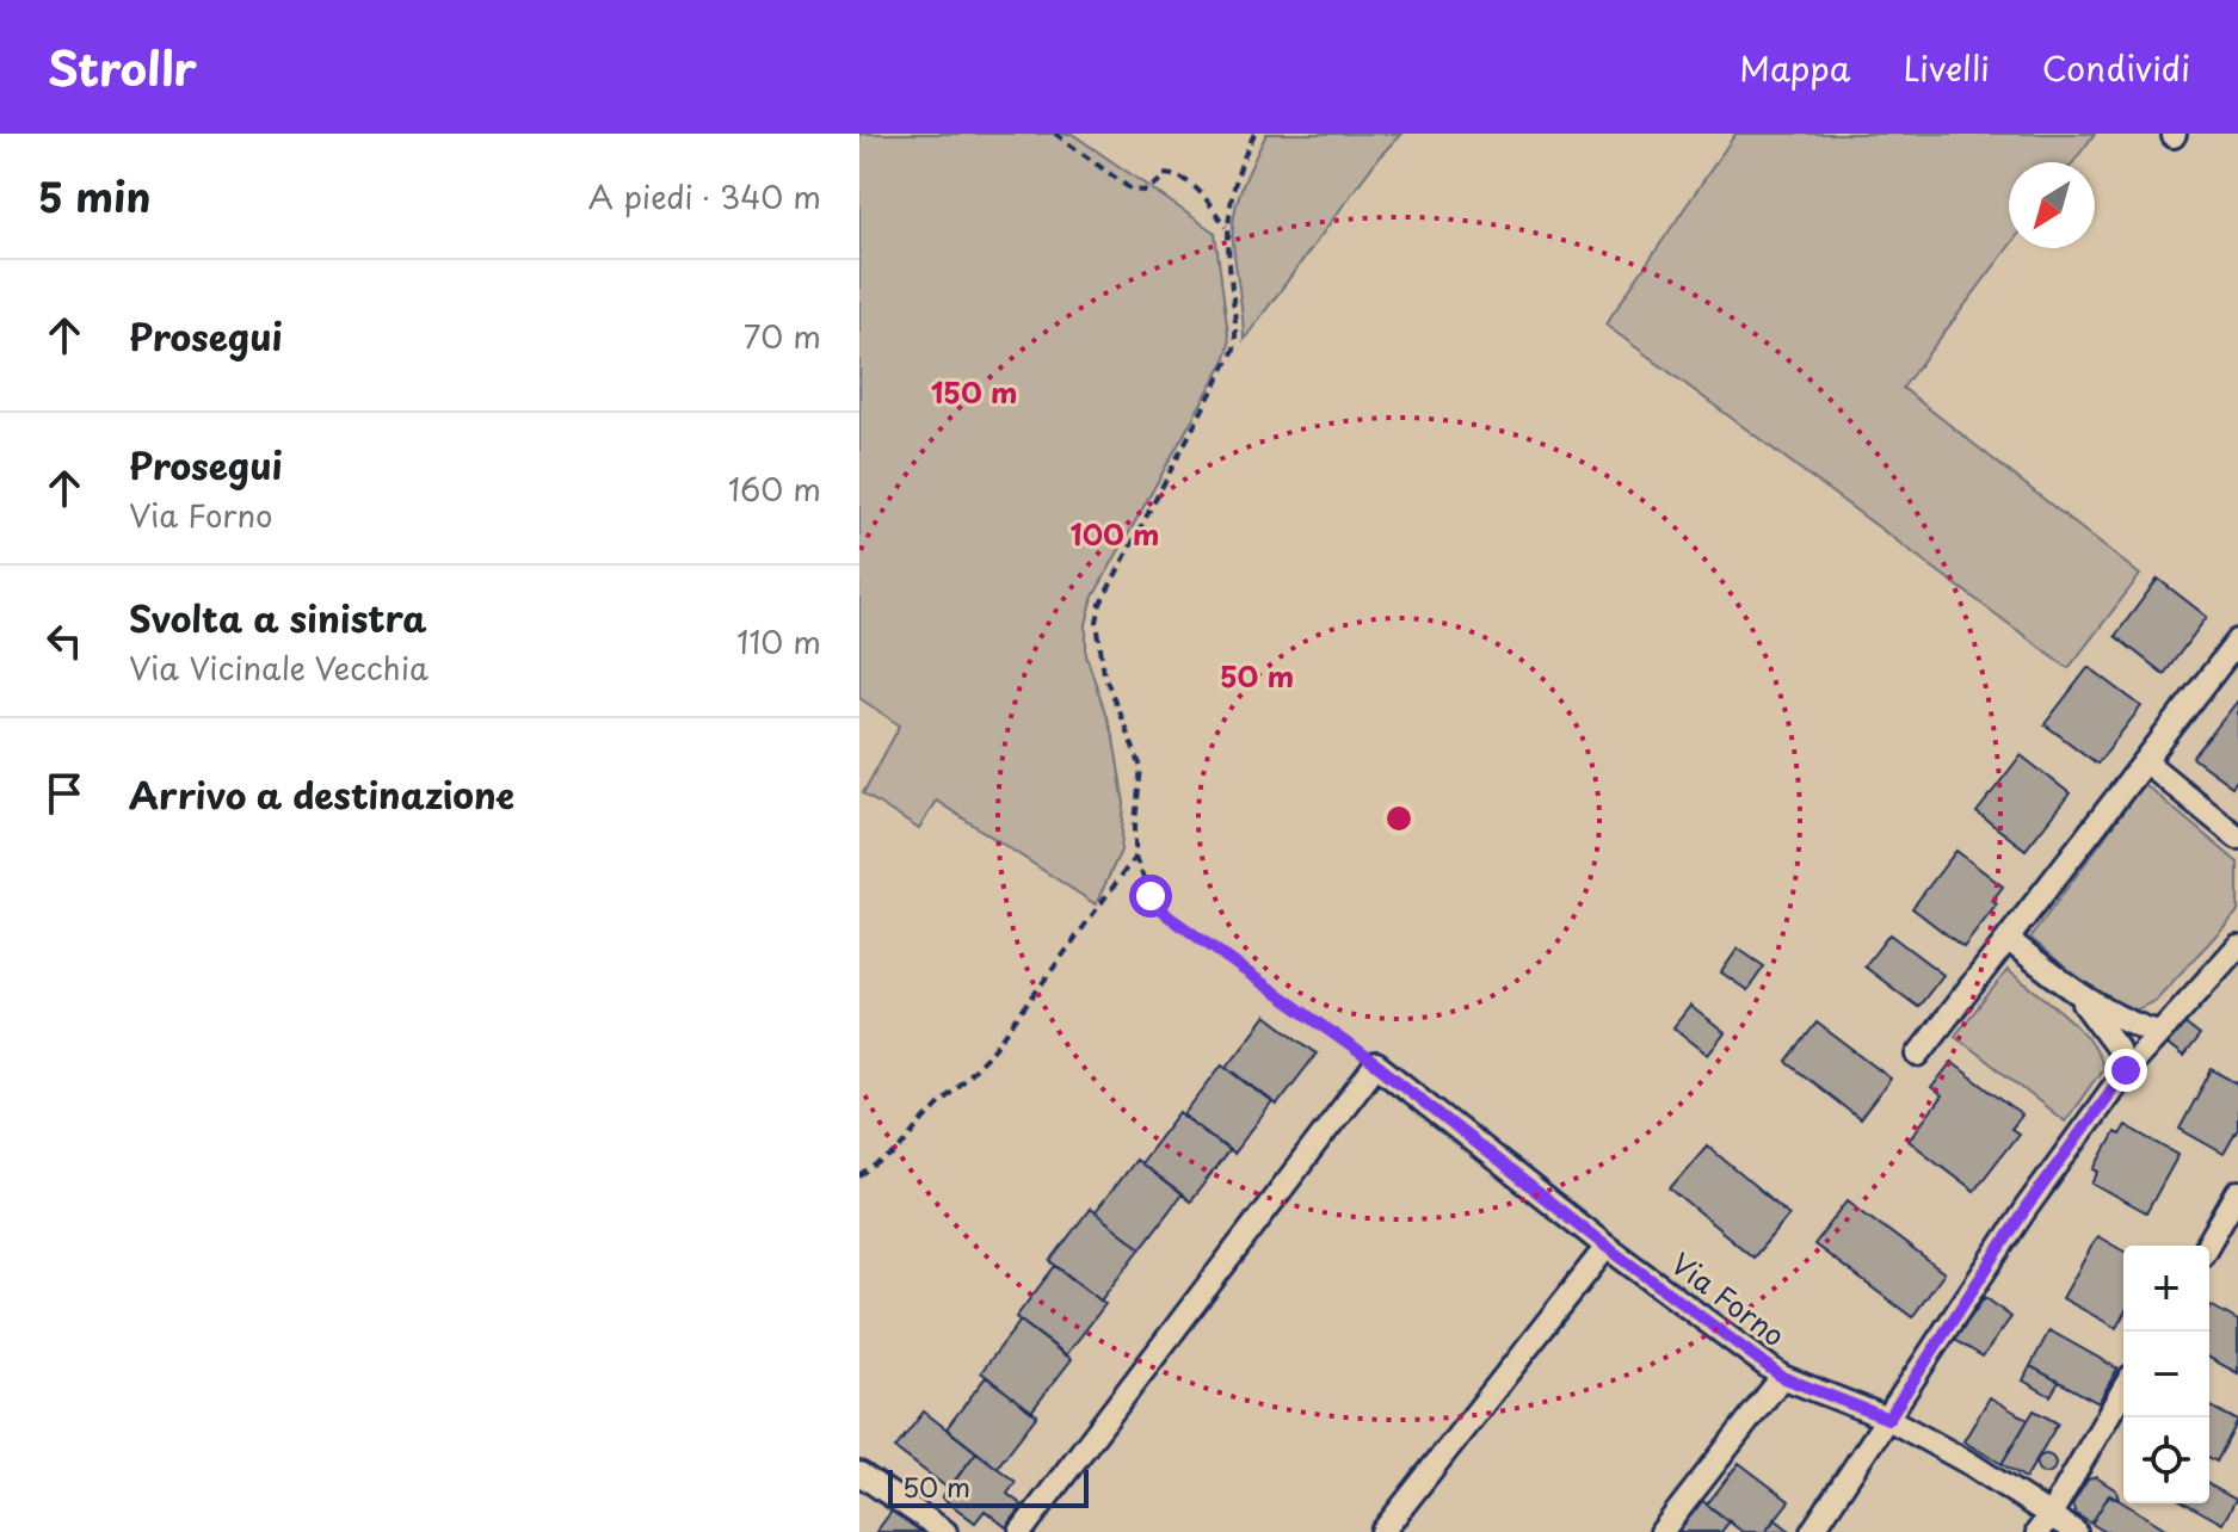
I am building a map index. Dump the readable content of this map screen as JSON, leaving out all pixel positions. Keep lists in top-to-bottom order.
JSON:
{
  "streets": {
    "street": ["Via Forno"]
  },
  "scale_bar": "50 m",
  "north": "bottom left",
  "page": {
    "header": "Strollr",
    "nav": ["Mappa", "Livelli", "Condividi"],
    "heading": ["5 min", "A piedi · 340 m"],
    "list": [
      ["Prosegui", "70 m"],
      ["Prosegui", "Via Forno", "160 m"],
      ["Svolta a sinistra", "Via Vicinale Vecchia", "110 m"],
      "Arrivo a destinazione"
    ],
    "map_buttons": ["+", "−"],
    "scale": "50 m"
  },
  "rings": ["150 m", "100 m", "50 m"]
}
